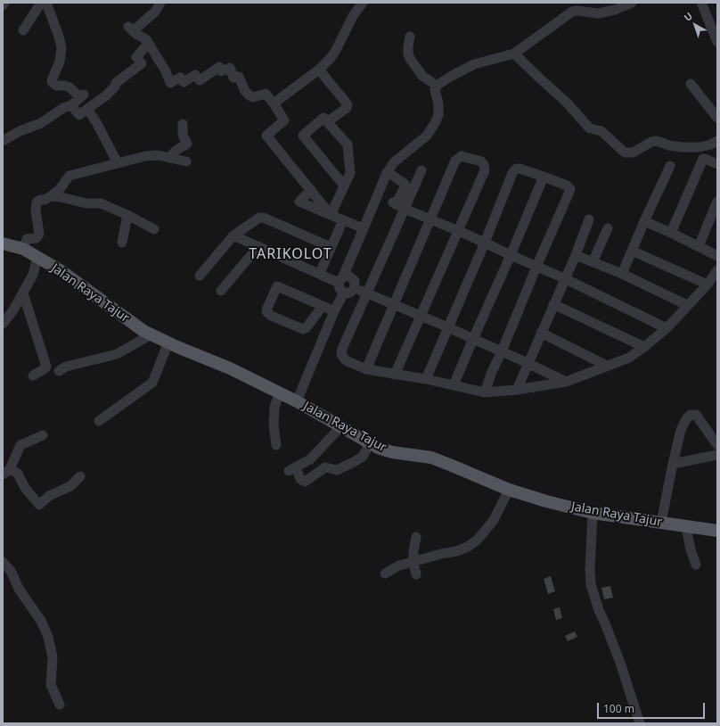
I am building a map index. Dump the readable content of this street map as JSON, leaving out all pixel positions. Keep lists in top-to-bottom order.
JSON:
{
  "streets": {
    "main road": ["Jalan Raya Tajur"]
  },
  "districts": ["TARIKOLOT"],
  "scale_bar": "100 m",
  "north": "top left"
}
